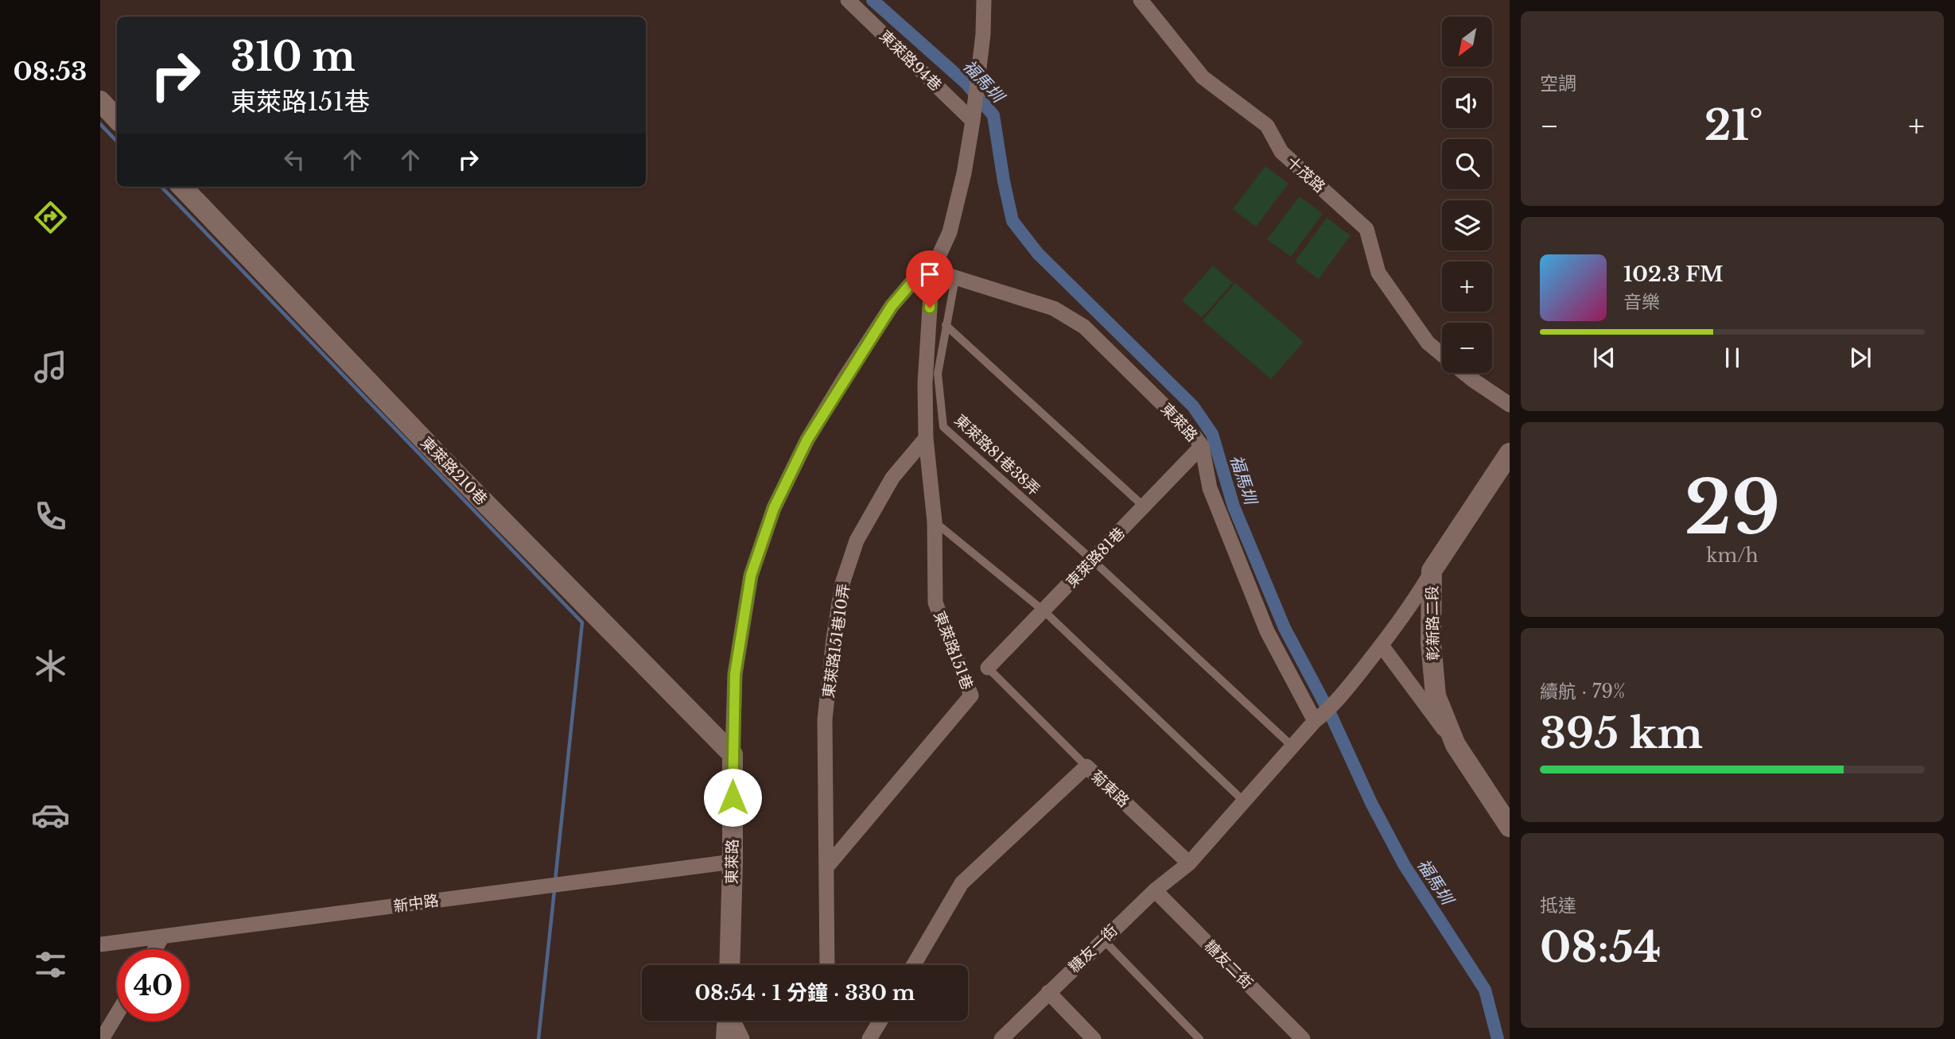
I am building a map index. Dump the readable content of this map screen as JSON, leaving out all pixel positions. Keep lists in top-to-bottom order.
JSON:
{
  "streets": {
    "street": [
      "東萊路94巷",
      "十茂路",
      "東萊路",
      "東萊路210巷",
      "東萊路81巷",
      "彰新路二段",
      "東萊路151巷10弄",
      "東萊路151巷",
      "菊東路",
      "新中路",
      "糖友一街",
      "糖友二街"
    ],
    "lane": ["東萊路81巷38弄"]
  },
  "crossings": [
    ["東萊路", "東萊路81巷38弄"],
    ["東萊路", "東萊路210巷"],
    ["東萊路", "東萊路81巷"],
    ["東萊路", "東萊路151巷"],
    ["東萊路", "新中路"],
    ["東萊路81巷38弄", "東萊路81巷"],
    ["東萊路151巷10弄", "東萊路151巷"],
    ["菊東路", "糖友一街"],
    ["糖友一街", "糖友二街"]
  ],
  "water": ["福馬圳"],
  "north": "bottom left",
  "page": {
    "tabs": "08:53",
    "tile": [
      "空調",
      ["29", "km/h"],
      ["續航 · 79%", "395 km"],
      ["抵達", "08:54"]
    ],
    "map_buttons": ["+", "−"],
    "turn": ["310 m", "東萊路151巷"],
    "heat": ["−", "21°", "+"],
    "song": ["102.3 FM", "音樂"],
    "limit": "40",
    "trip": "08:54 · 1 分鐘 · 330 m"
  }
}
